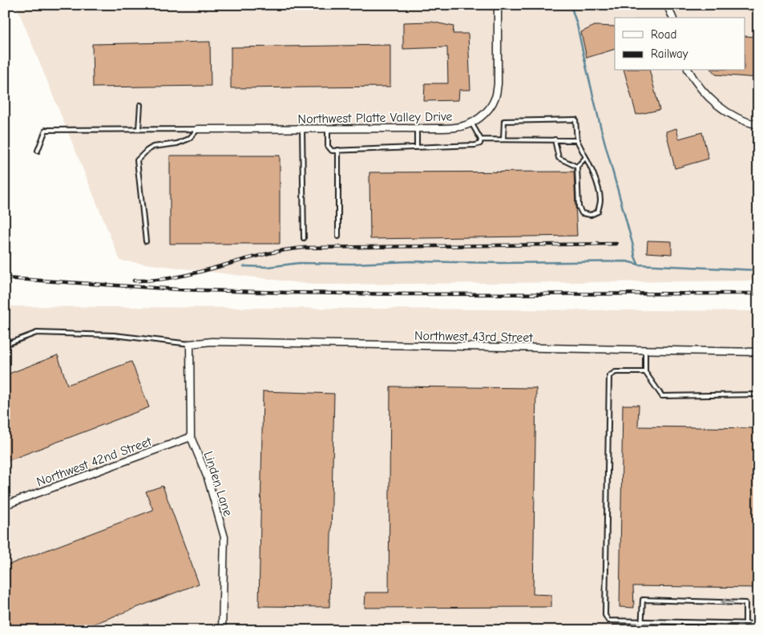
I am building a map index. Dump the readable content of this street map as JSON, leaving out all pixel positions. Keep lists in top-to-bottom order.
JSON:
{
  "streets": {
    "street": [
      "Northwest Platte Valley Drive",
      "Northwest 43rd Street",
      "Northwest 42nd Street",
      "Linden Lane"
    ]
  },
  "crossings": [
    ["Northwest 43rd Street", "Linden Lane"],
    ["Northwest 42nd Street", "Linden Lane"]
  ],
  "legend": ["Road", "Railway"]
}
